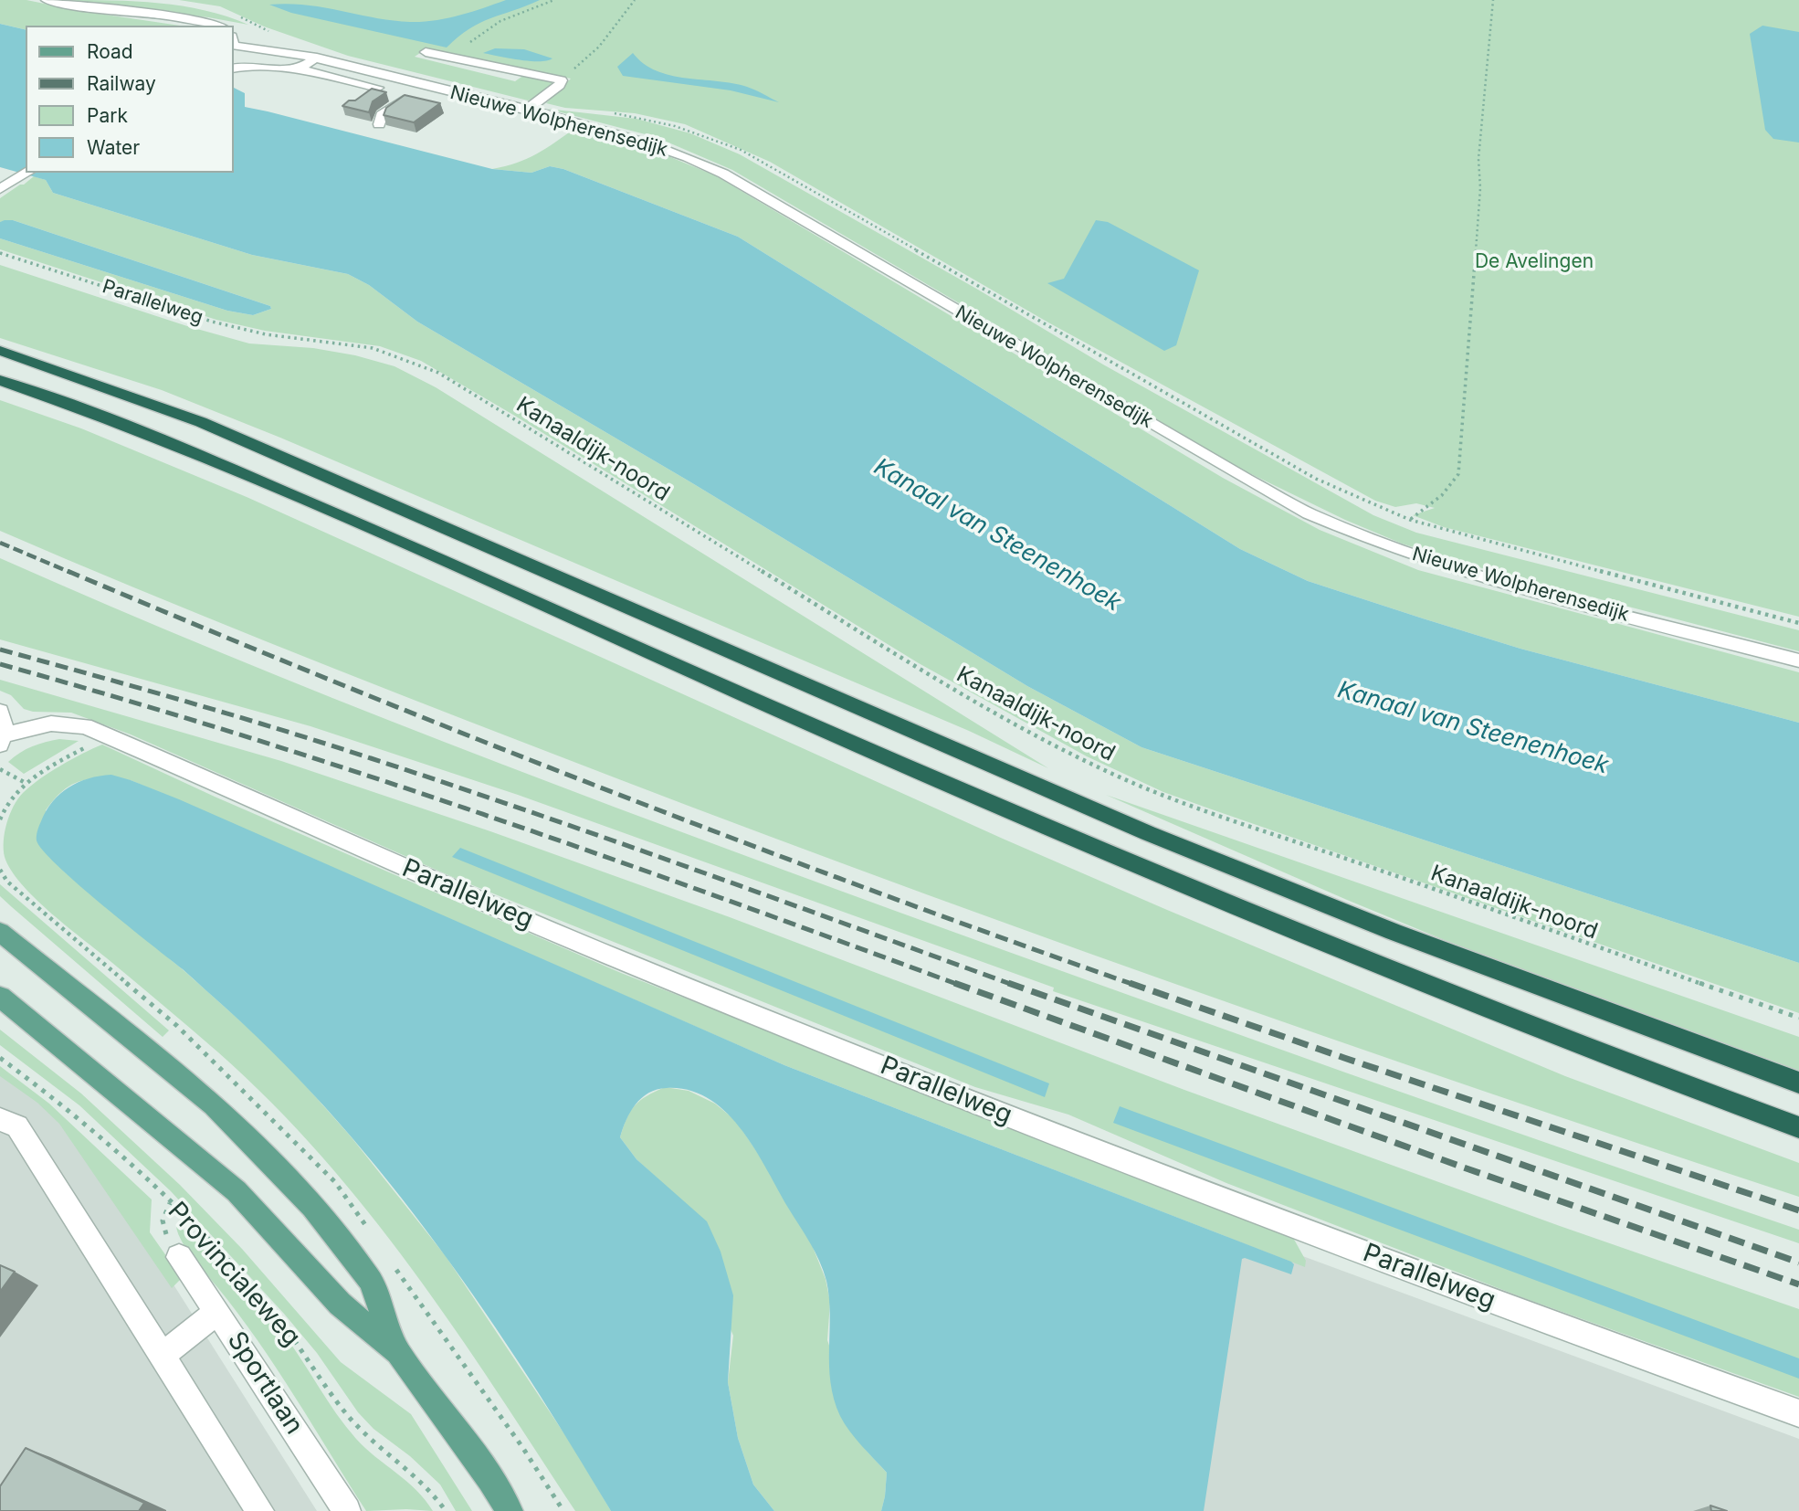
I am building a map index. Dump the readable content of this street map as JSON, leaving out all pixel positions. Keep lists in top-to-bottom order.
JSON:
{
  "streets": {
    "street": ["Nieuwe Wolpherensedijk", "Parallelweg", "Sportlaan"],
    "path": ["Kanaaldijk-noord", "Provincialeweg"]
  },
  "crossings": [
    ["Parallelweg", "Kanaaldijk-noord"]
  ],
  "water": ["Kanaal van Steenenhoek"],
  "parks": ["De Avelingen"],
  "legend": [
    "Road",
    "Railway",
    "Park",
    "Water"
  ]
}
